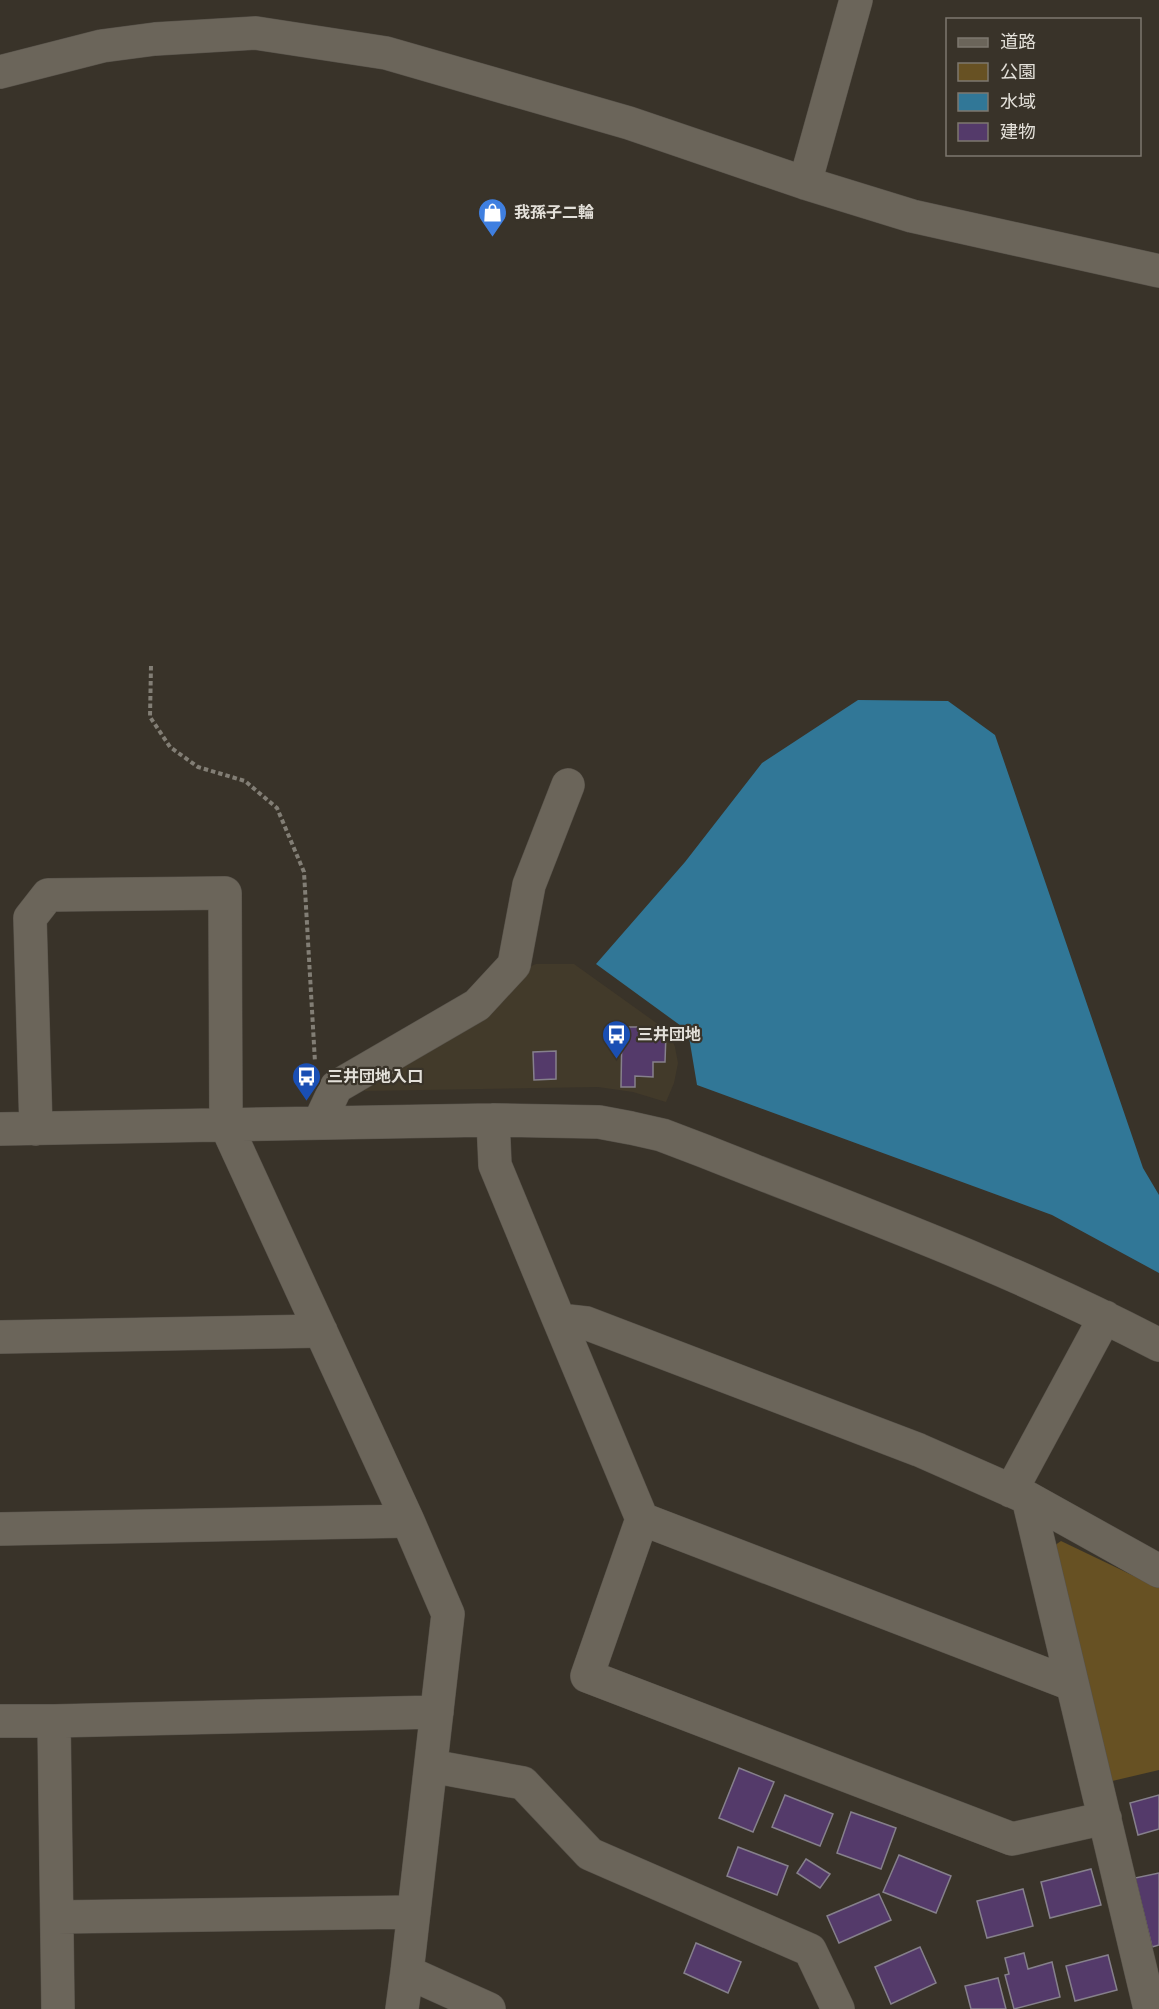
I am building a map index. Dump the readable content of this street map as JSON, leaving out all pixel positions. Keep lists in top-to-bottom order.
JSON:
{
  "places": {
    "shop": ["我孫子二輪"],
    "bus stop": ["三井団地", "三井団地入口"]
  },
  "legend": [
    "道路",
    "公園",
    "水域",
    "建物"
  ]
}
